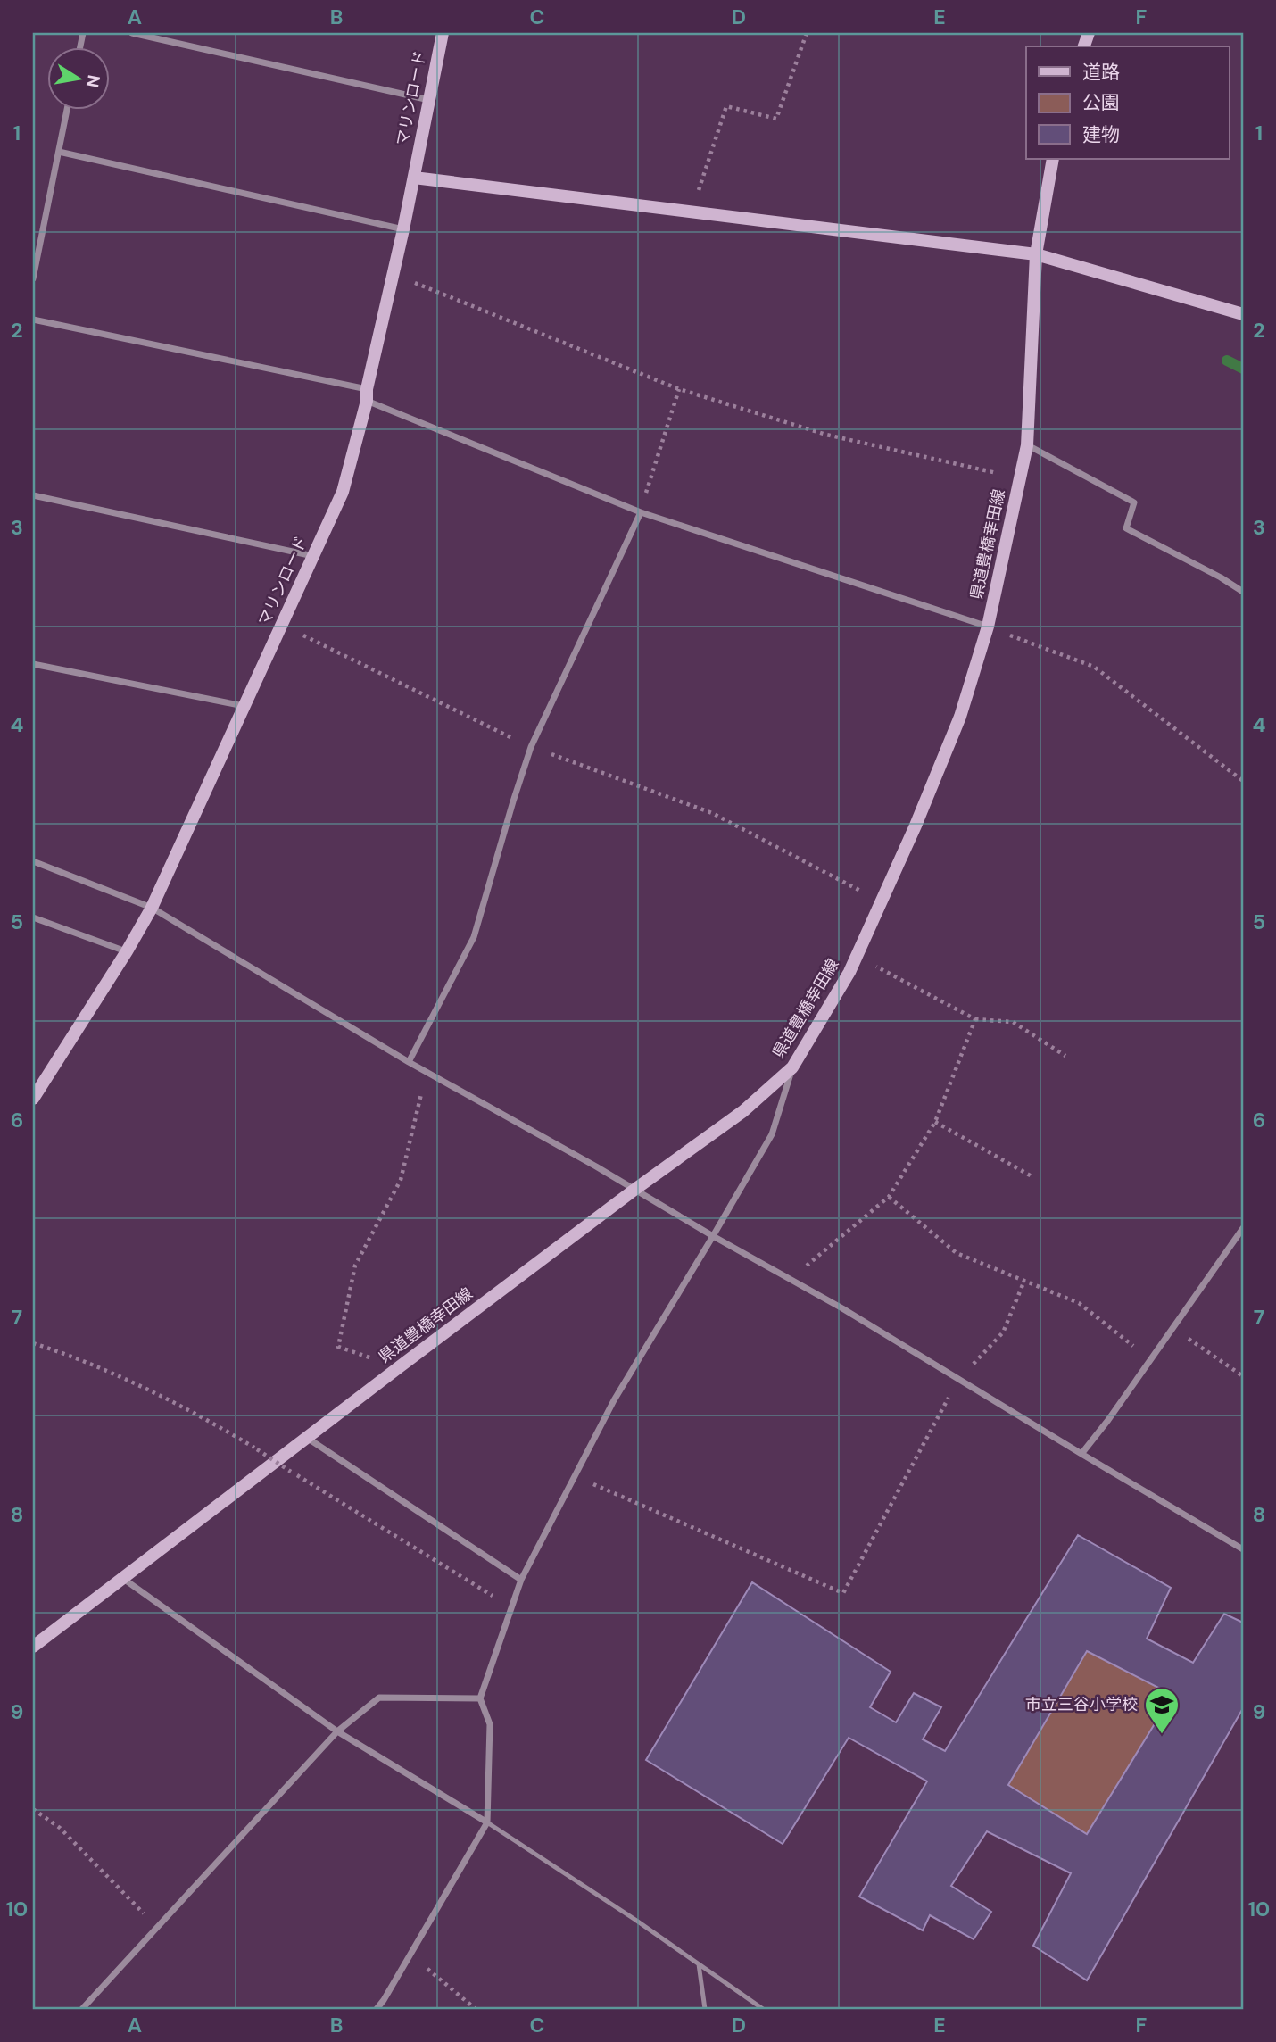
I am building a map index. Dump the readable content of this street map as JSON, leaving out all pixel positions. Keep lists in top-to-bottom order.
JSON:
{
  "streets": {
    "street": ["マリンロード", "県道豊橋幸田線"]
  },
  "places": {
    "school or university": ["市立三谷小学校"]
  },
  "legend": ["道路", "公園", "建物"],
  "north": "right",
  "grid": {
    "columns": [
      "A",
      "B",
      "C",
      "D",
      "E",
      "F"
    ],
    "rows": [
      "1",
      "2",
      "3",
      "4",
      "5",
      "6",
      "7",
      "8",
      "9",
      "10"
    ]
  }
}
